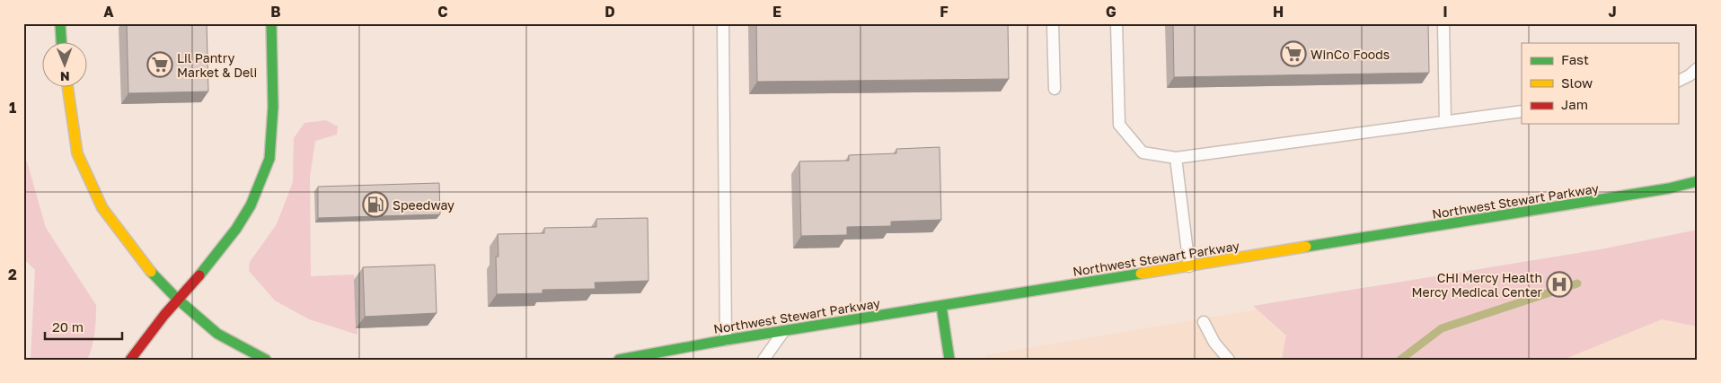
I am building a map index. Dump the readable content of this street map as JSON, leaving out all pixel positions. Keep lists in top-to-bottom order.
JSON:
{
  "streets": {
    "main road": ["Northwest Stewart Parkway"]
  },
  "places": {
    "supermarket": ["WinCo Foods", "Lil Pantry Market & Deli"],
    "fuel station": ["Speedway"],
    "hospital": ["CHI Mercy Health Mercy Medical Center"]
  },
  "legend": ["Fast", "Slow", "Jam"],
  "scale_bar": "20 m",
  "north": "bottom",
  "grid": {
    "columns": [
      "A",
      "B",
      "C",
      "D",
      "E",
      "F",
      "G",
      "H",
      "I",
      "J"
    ],
    "rows": ["1", "2"]
  }
}
